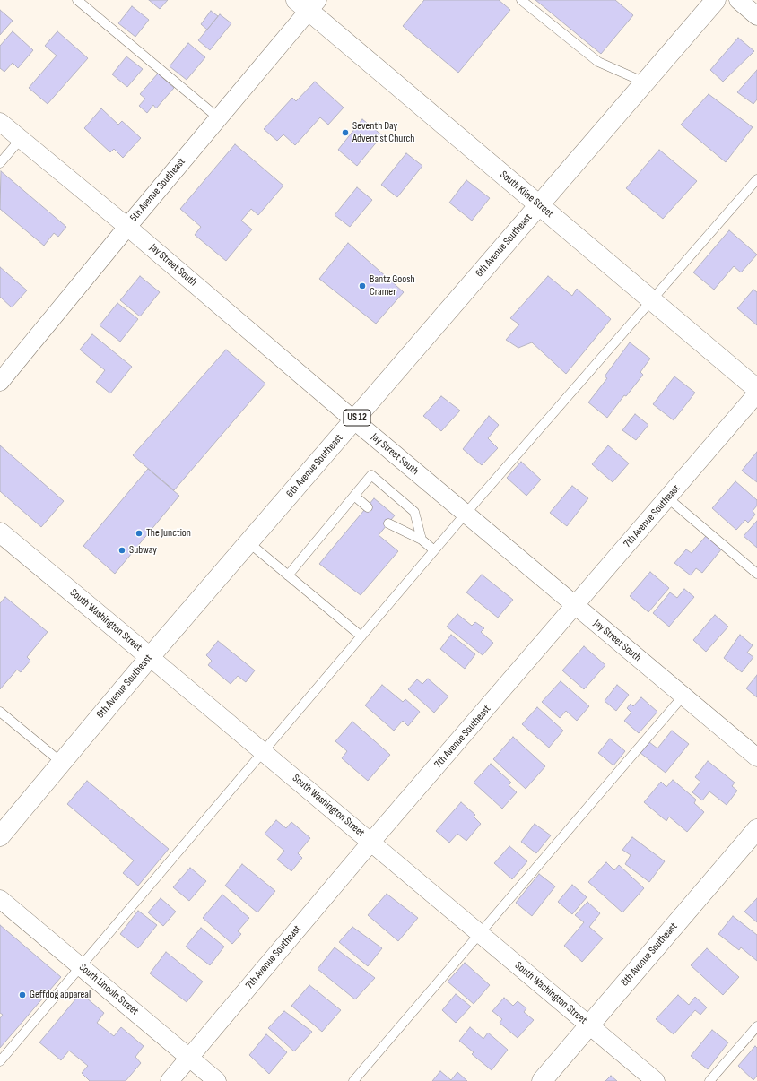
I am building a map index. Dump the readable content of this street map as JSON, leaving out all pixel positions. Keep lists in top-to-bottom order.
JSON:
{
  "streets": {
    "main road": [
      "South Kline Street",
      "6th Avenue Southeast",
      "US 12",
      "South Washington Street",
      "8th Avenue Southeast"
    ],
    "street": [
      "5th Avenue Southeast",
      "Jay Street South",
      "7th Avenue Southeast",
      "South Lincoln Street"
    ]
  },
  "crossings": [
    ["5th Avenue Southeast", "South Kline Street"],
    ["5th Avenue Southeast", "Jay Street South"],
    ["South Kline Street", "6th Avenue Southeast"],
    ["6th Avenue Southeast", "Jay Street South"],
    ["6th Avenue Southeast", "South Washington Street"],
    ["Jay Street South", "7th Avenue Southeast"],
    ["7th Avenue Southeast", "South Washington Street"],
    ["7th Avenue Southeast", "South Lincoln Street"],
    ["South Washington Street", "8th Avenue Southeast"]
  ],
  "places": [
    "Seventh Day Adventist Church",
    "Bantz Goosh Cramer",
    "The Junction",
    "Subway",
    "Geffdog appareal"
  ]
}
